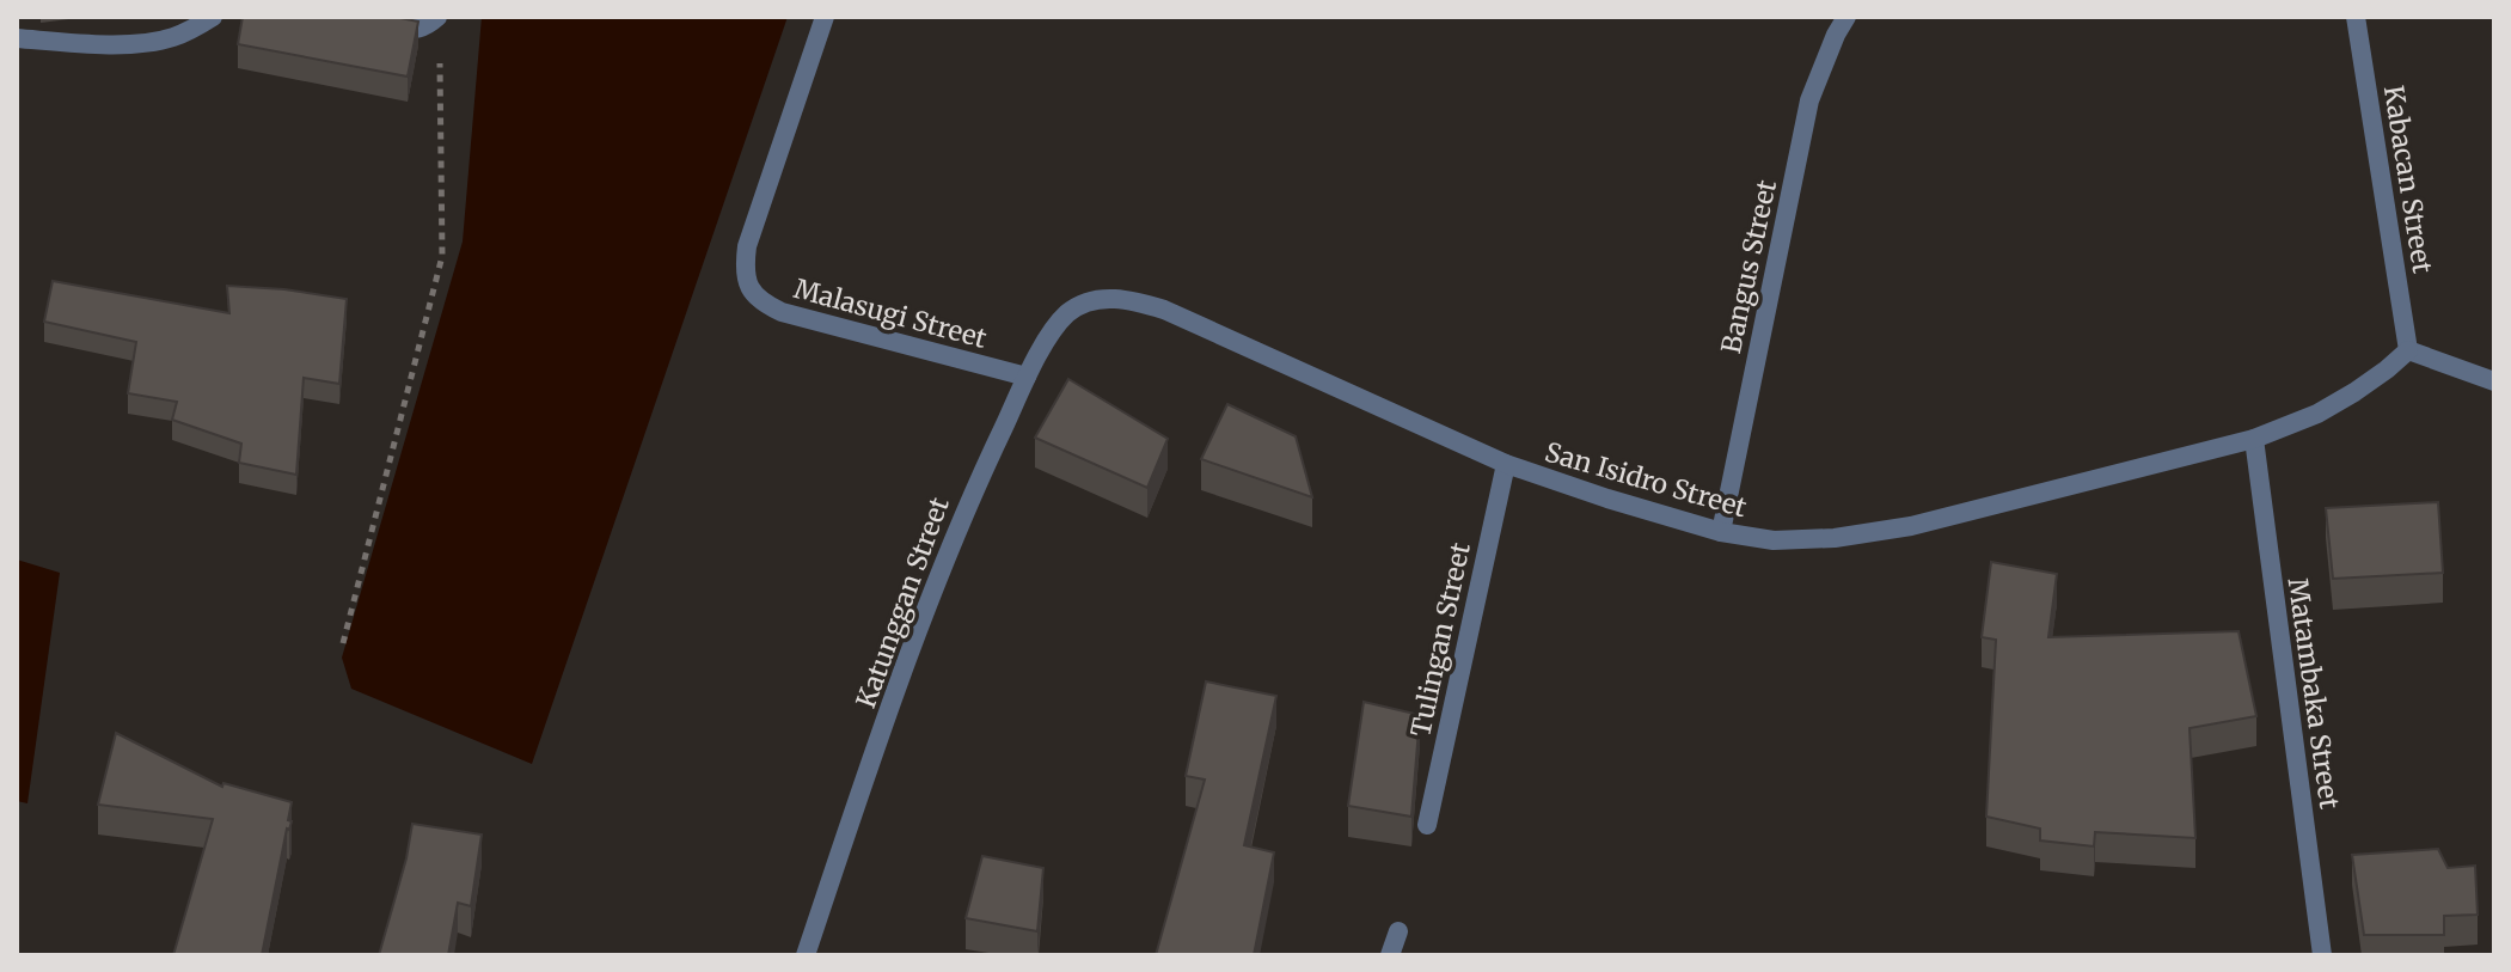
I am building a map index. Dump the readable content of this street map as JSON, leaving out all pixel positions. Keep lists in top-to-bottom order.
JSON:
{
  "streets": {
    "street": [
      "Kabacan Street",
      "Bangus Street",
      "Malasugi Street",
      "San Isidro Street",
      "Katunggan Street",
      "Tulingan Street",
      "Matambaka Street"
    ]
  },
  "crossings": [
    ["Kabacan Street", "San Isidro Street"],
    ["Bangus Street", "San Isidro Street"],
    ["Malasugi Street", "Katunggan Street"],
    ["San Isidro Street", "Katunggan Street"],
    ["San Isidro Street", "Tulingan Street"],
    ["San Isidro Street", "Matambaka Street"]
  ]
}
